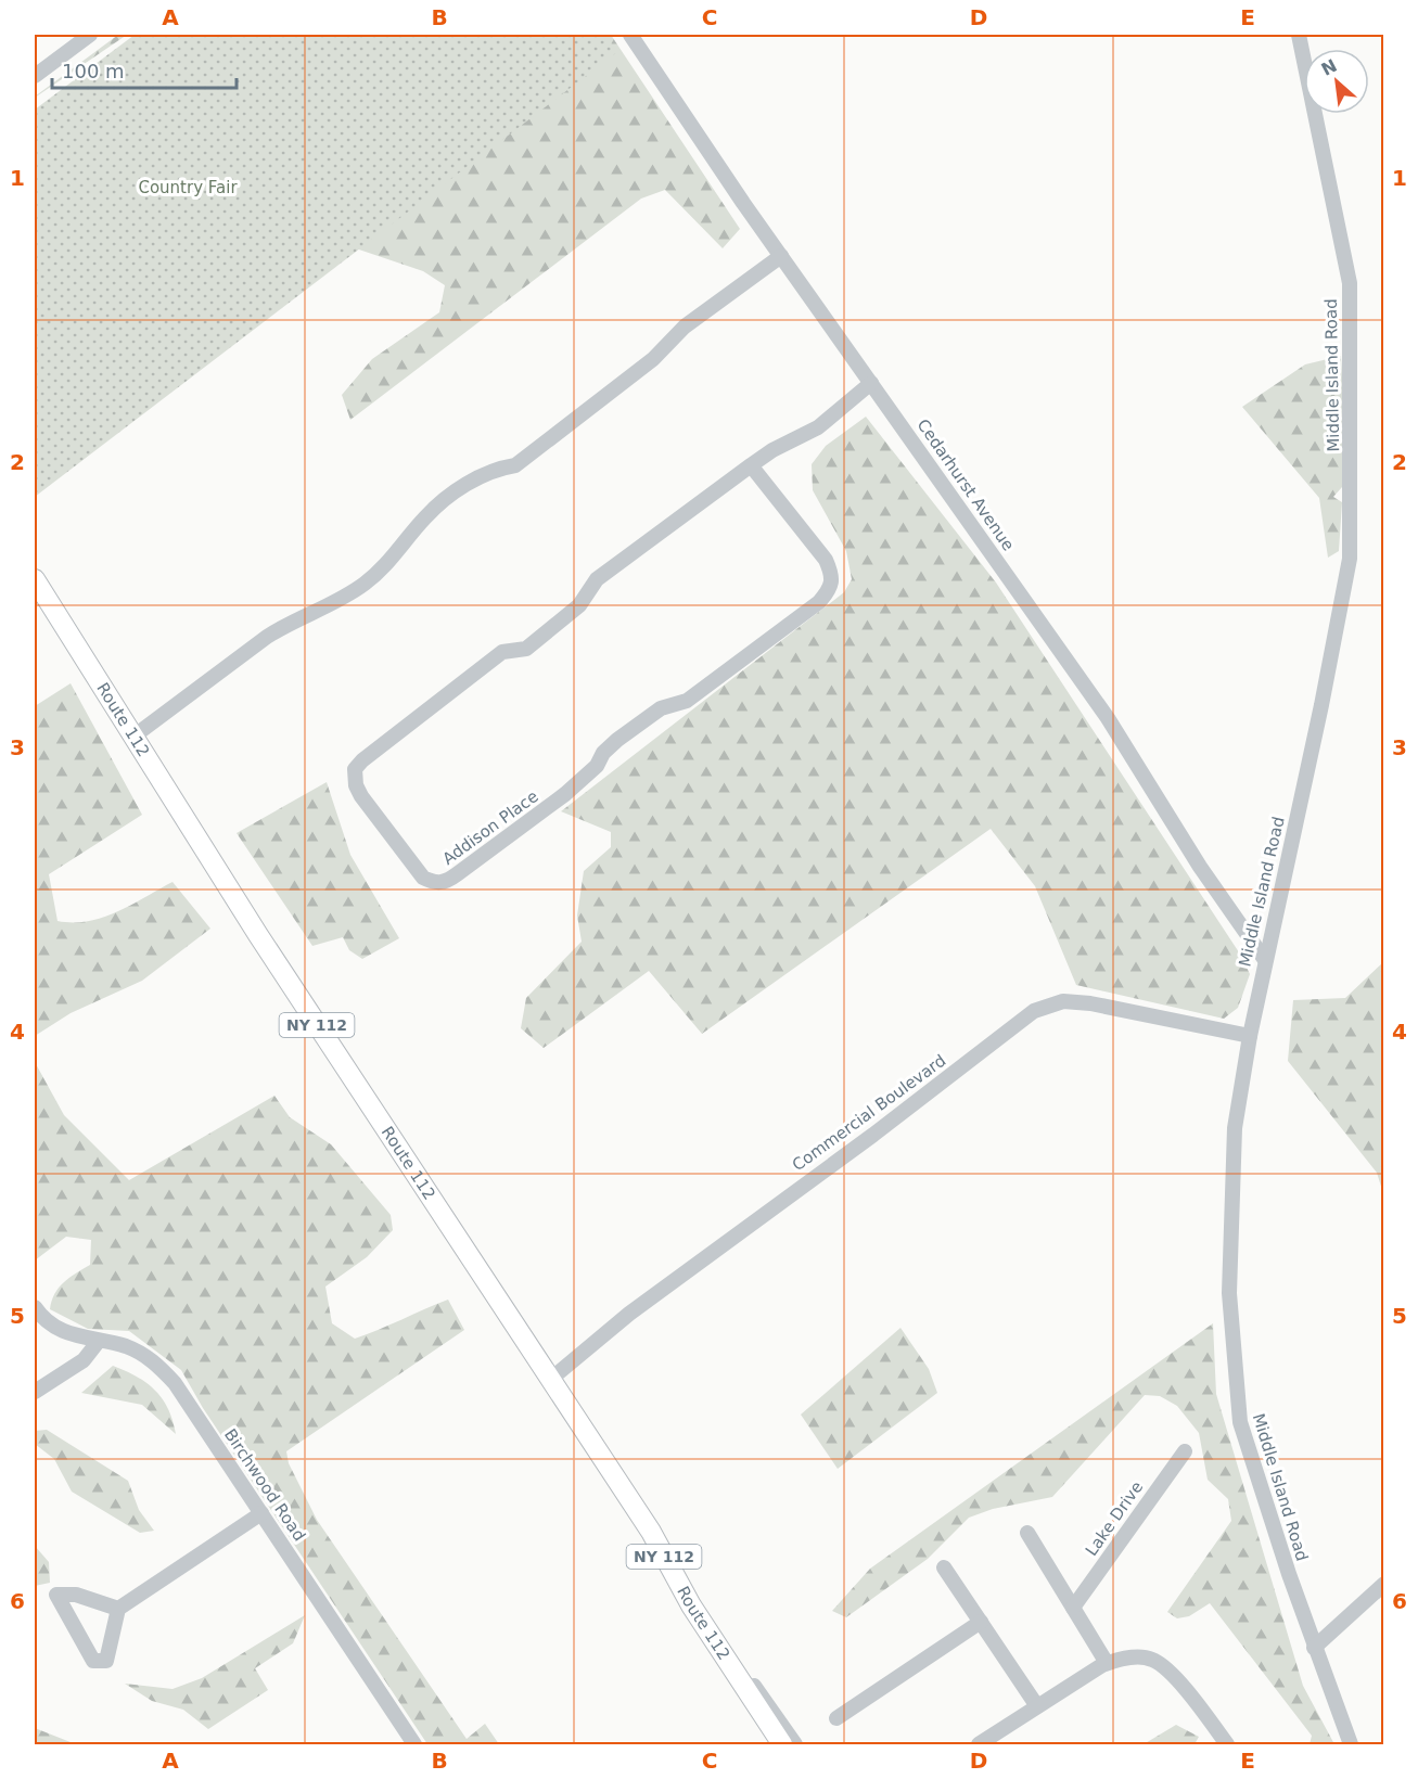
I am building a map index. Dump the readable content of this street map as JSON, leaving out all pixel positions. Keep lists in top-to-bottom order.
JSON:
{
  "streets": {
    "main road": ["Route 112", "NY 112"],
    "street": [
      "Middle Island Road",
      "Cedarhurst Avenue",
      "Addison Place",
      "Commercial Boulevard",
      "Birchwood Road",
      "Lake Drive"
    ]
  },
  "crossings": [
    ["Middle Island Road", "Cedarhurst Avenue"],
    ["Middle Island Road", "Commercial Boulevard"],
    ["Cedarhurst Avenue", "Addison Place"],
    ["Route 112", "Commercial Boulevard"]
  ],
  "parks": ["Country Fair"],
  "scale_bar": "100 m",
  "north": "top left",
  "grid": {
    "columns": [
      "A",
      "B",
      "C",
      "D",
      "E"
    ],
    "rows": [
      "1",
      "2",
      "3",
      "4",
      "5",
      "6"
    ]
  }
}
